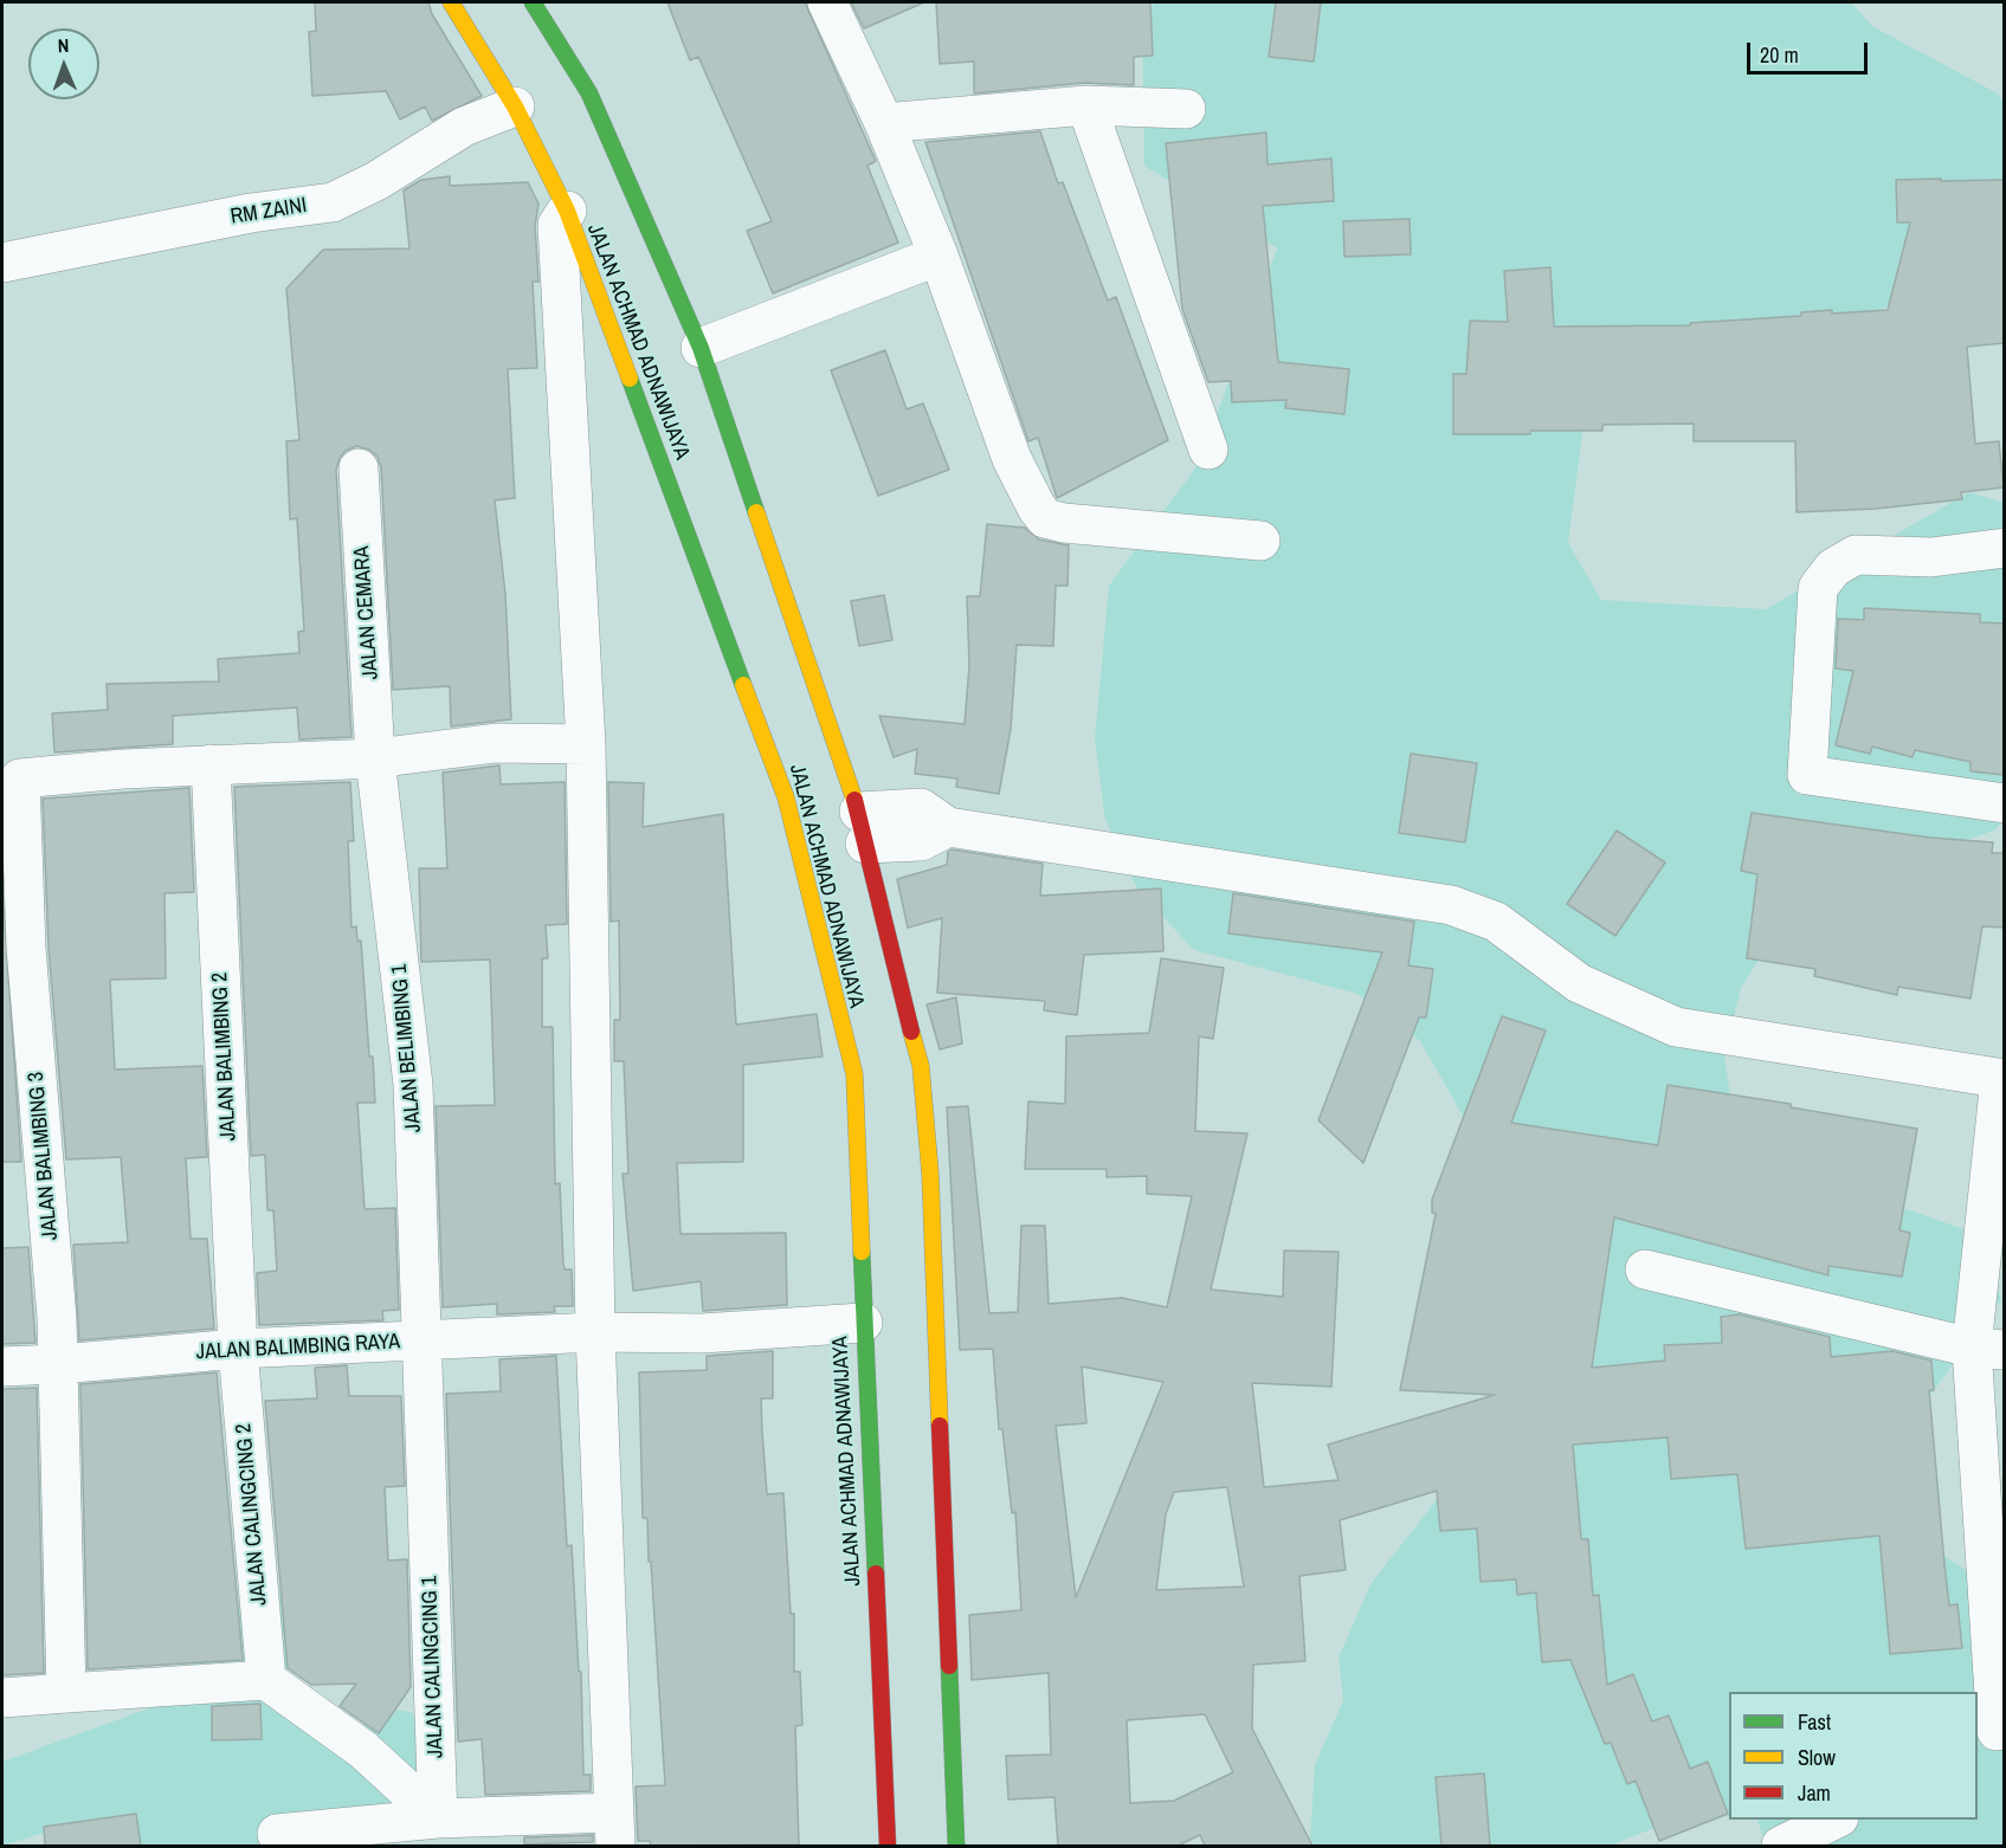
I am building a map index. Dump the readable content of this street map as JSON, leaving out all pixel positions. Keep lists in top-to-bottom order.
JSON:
{
  "streets": {
    "main road": ["JALAN ACHMAD ADNAWIJAYA"],
    "street": [
      "RM ZAINI",
      "JALAN CEMARA",
      "JALAN BELIMBING 1",
      "JALAN BALIMBING 2",
      "JALAN BALIMBING 3",
      "JALAN BALIMBING RAYA",
      "JALAN CALINGCING 2",
      "JALAN CALINGCING 1"
    ]
  },
  "crossings": [
    ["RM ZAINI", "JALAN ACHMAD ADNAWIJAYA"],
    ["JALAN ACHMAD ADNAWIJAYA", "JALAN BALIMBING RAYA"],
    ["JALAN CEMARA", "JALAN BELIMBING 1"],
    ["JALAN BELIMBING 1", "JALAN BALIMBING RAYA"],
    ["JALAN BELIMBING 1", "JALAN CALINGCING 1"],
    ["JALAN BALIMBING 2", "JALAN BALIMBING 3"],
    ["JALAN BALIMBING 2", "JALAN BALIMBING RAYA"],
    ["JALAN BALIMBING 2", "JALAN CALINGCING 2"],
    ["JALAN BALIMBING 3", "JALAN BALIMBING RAYA"],
    ["JALAN BALIMBING RAYA", "JALAN CALINGCING 2"],
    ["JALAN BALIMBING RAYA", "JALAN CALINGCING 1"]
  ],
  "legend": ["Fast", "Slow", "Jam"],
  "scale_bar": "20 m",
  "north": "top"
}
